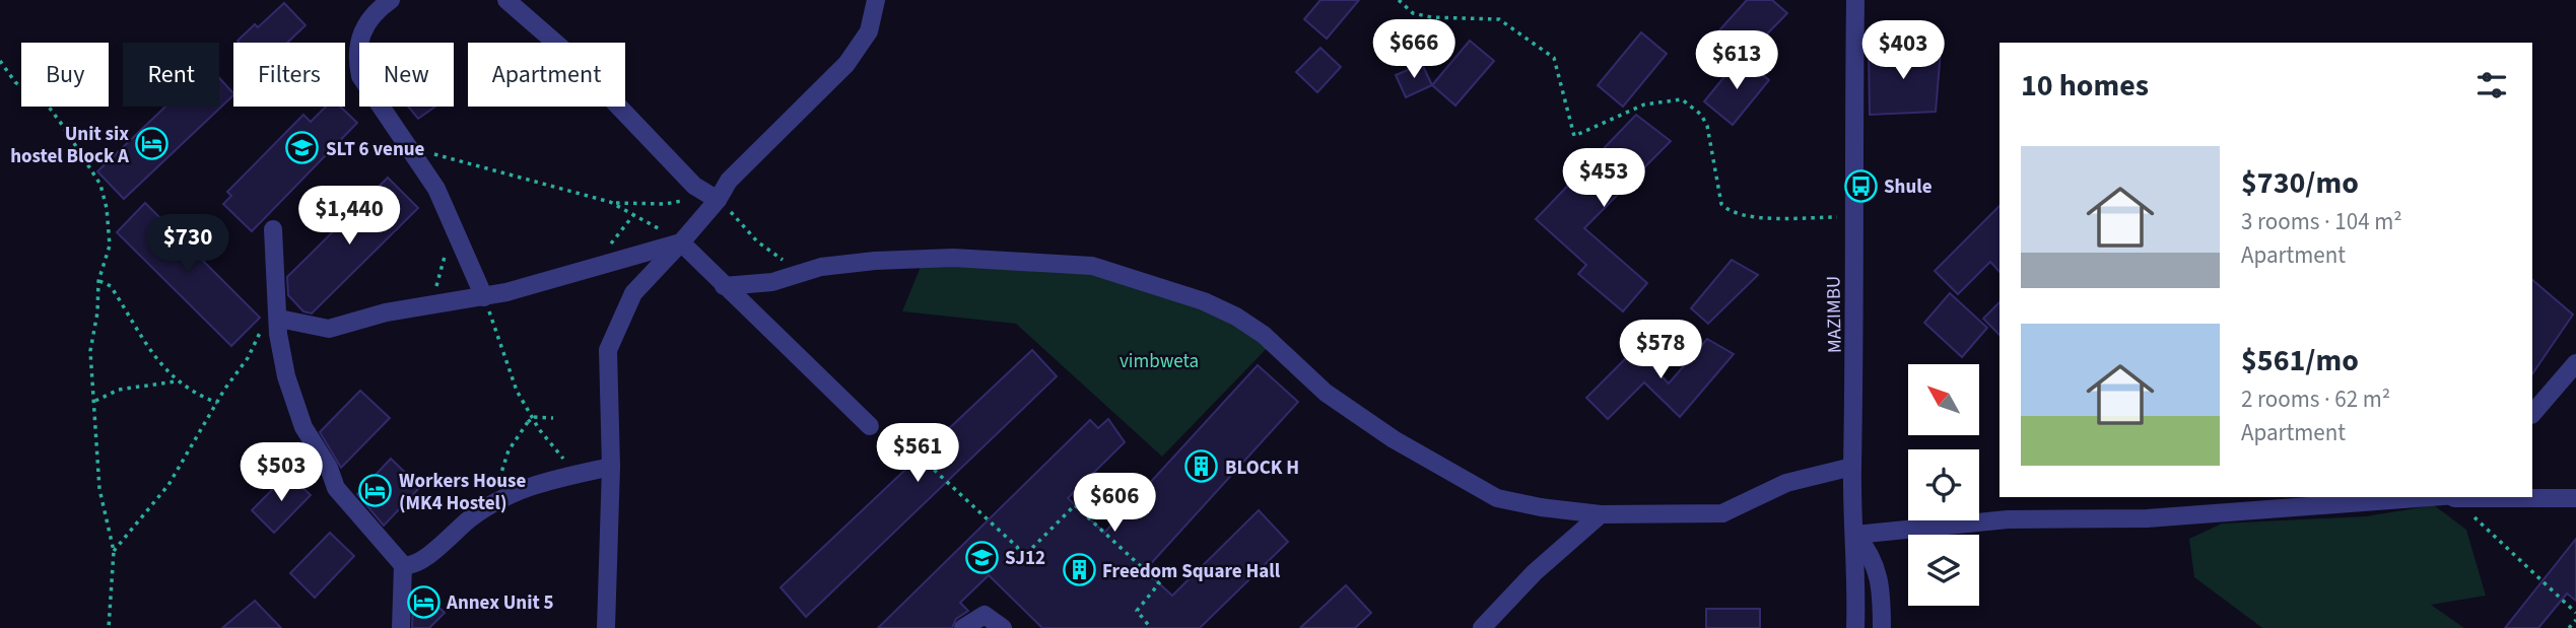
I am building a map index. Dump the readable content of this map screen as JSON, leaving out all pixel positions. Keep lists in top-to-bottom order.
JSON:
{
  "streets": {
    "street": ["MAZIMBU"]
  },
  "parks": ["vimbweta"],
  "places": {
    "hotel": ["Unit six hostel Block A", "Workers House (MK4 Hostel)", "Annex Unit 5"],
    "school or university": ["SLT 6 venue", "SJ12"],
    "bus stop": ["Shule"],
    "building": ["BLOCK H", "Freedom Square Hall"]
  },
  "north": "top left",
  "page": {
    "price": [
      "$666",
      "$403",
      "$613",
      "$453",
      "$1,440",
      "$730",
      "$578",
      "$561",
      "$503",
      "$606"
    ],
    "chip": [
      "Buy",
      "Rent",
      "Filters",
      "New",
      "Apartment"
    ],
    "heading": "10 homes",
    "list": [
      {
        "name": "$730/mo",
        "note": "3 rooms · 104 m² · Apartment"
      },
      {
        "name": "$561/mo",
        "note": "2 rooms · 62 m² · Apartment"
      }
    ]
  }
}
